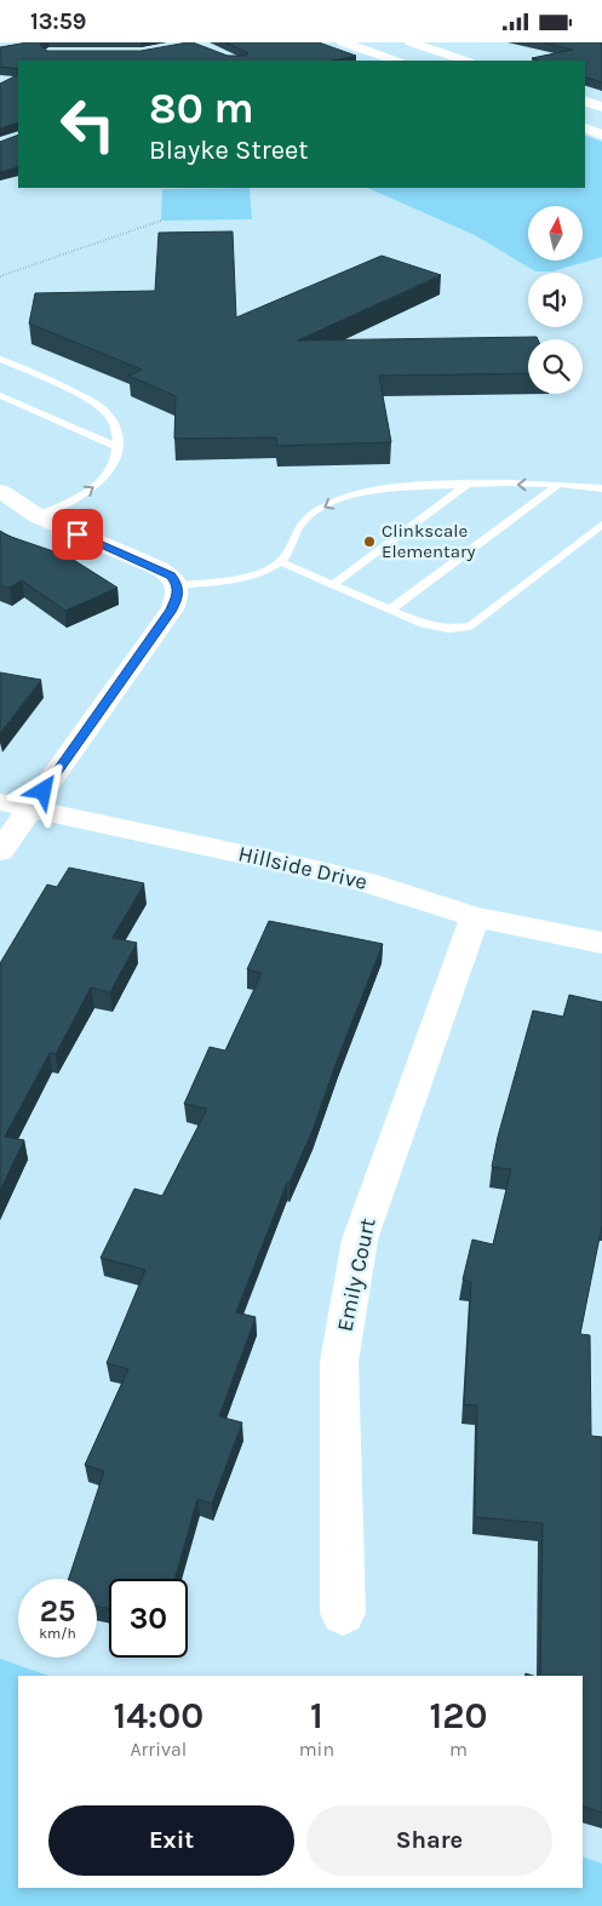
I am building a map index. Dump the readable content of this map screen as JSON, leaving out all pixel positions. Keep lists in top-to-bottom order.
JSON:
{
  "streets": {
    "street": ["Hillside Drive", "Emily Court"]
  },
  "crossings": [
    ["Hillside Drive", "Emily Court"]
  ],
  "places": ["Clinkscale Elementary"],
  "north": "top",
  "page": {
    "status": "13:59",
    "turn": ["80 m", "Blayke Street"],
    "speed": "25 km/h",
    "limit": "30",
    "eta": [
      "14:00",
      "Arrival",
      "1",
      "min",
      "120",
      "m"
    ],
    "buttons": ["Exit", "Share"]
  }
}
